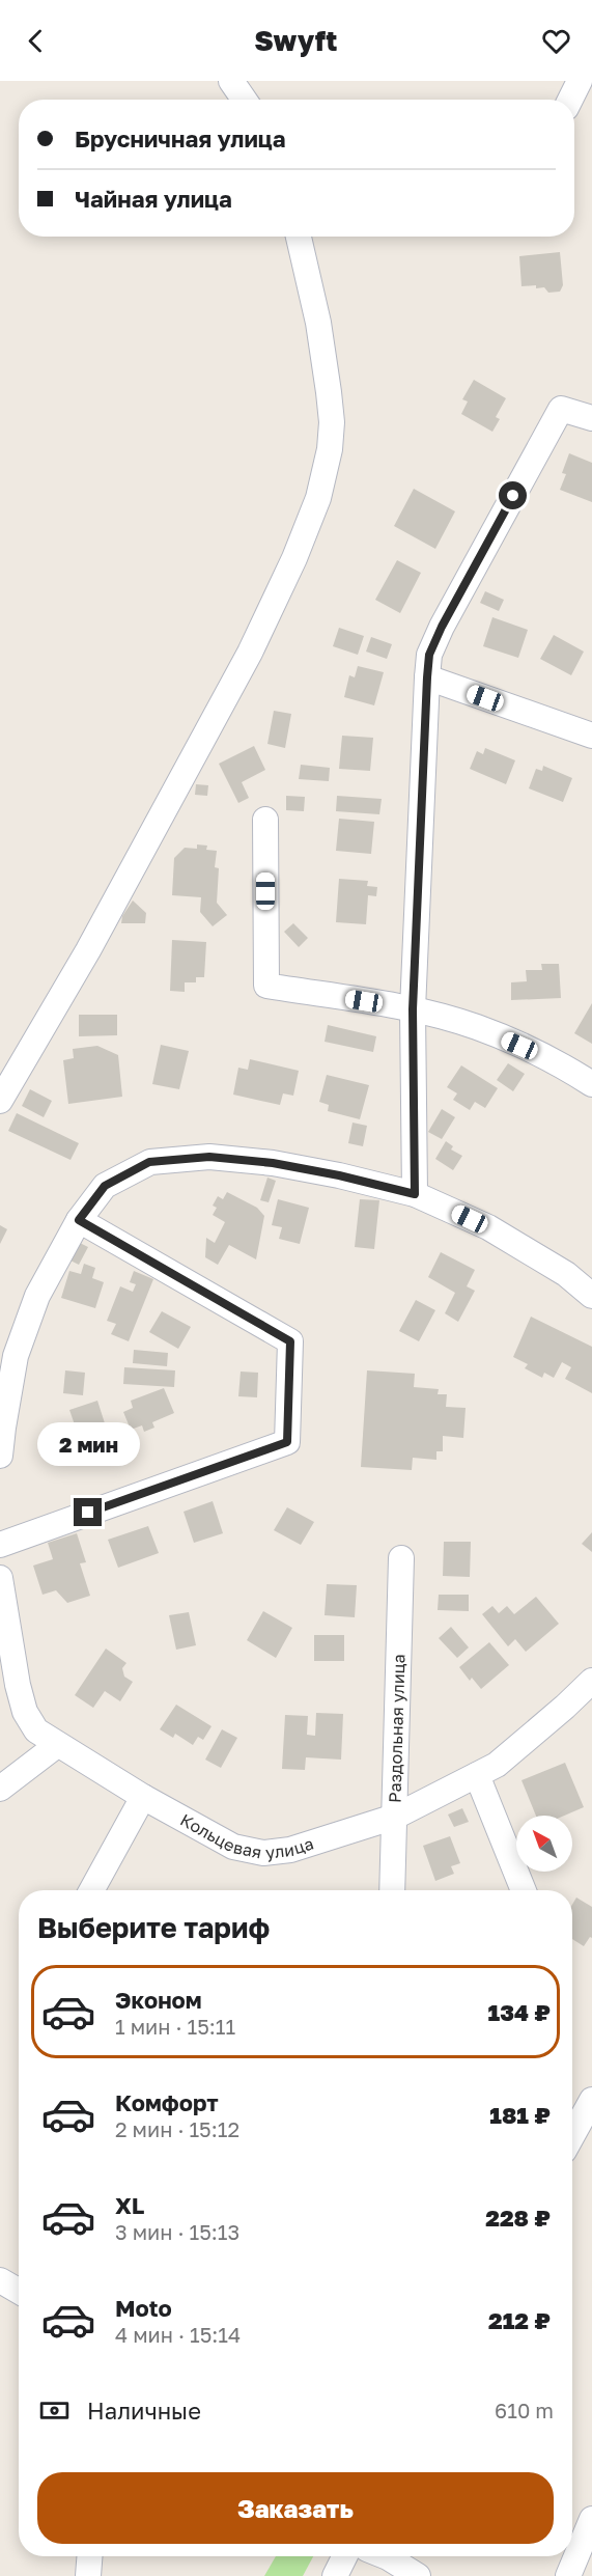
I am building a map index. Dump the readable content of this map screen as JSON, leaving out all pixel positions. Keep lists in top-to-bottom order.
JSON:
{
  "streets": {
    "street": ["Раздольная улица", "Кольцевая улица"]
  },
  "crossings": [
    ["Раздольная улица", "Кольцевая улица"]
  ],
  "north": "top left",
  "page": {
    "header": "Swyft",
    "banner": ["Брусничная улица", "Чайная улица"],
    "bubble": "2 мин",
    "heading": "Выберите тариф",
    "list": [
      {
        "name": "Эконом",
        "note": "1 мин · 15:11",
        "value": "134 ₽"
      },
      {
        "name": "Комфорт",
        "note": "2 мин · 15:12",
        "value": "181 ₽"
      },
      {
        "name": "XL",
        "note": "3 мин · 15:13",
        "value": "228 ₽"
      },
      {
        "name": "Moto",
        "note": "4 мин · 15:14",
        "value": "212 ₽"
      }
    ],
    "pay": ["Наличные", "610 m"],
    "buttons": "Заказать"
  }
}
